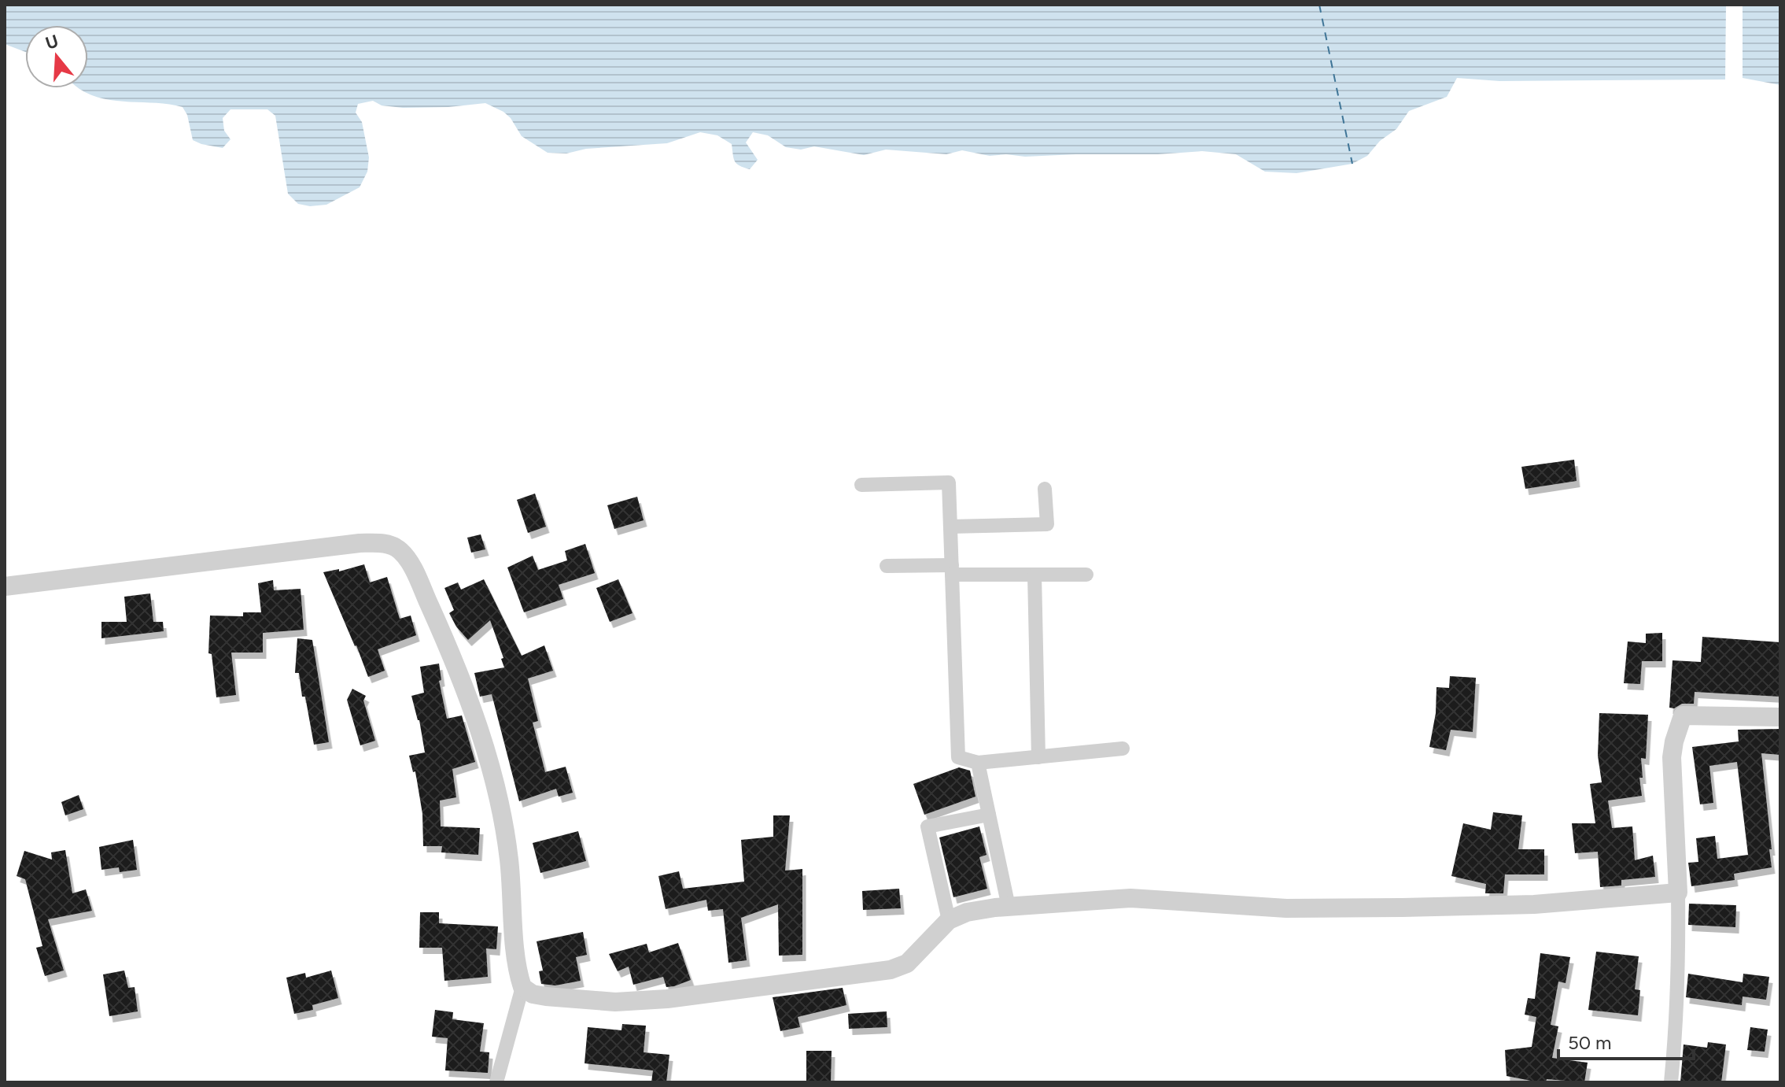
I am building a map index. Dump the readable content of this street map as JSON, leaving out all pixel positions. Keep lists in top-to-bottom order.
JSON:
{
  "scale_bar": "50 m",
  "north": "top"
}
